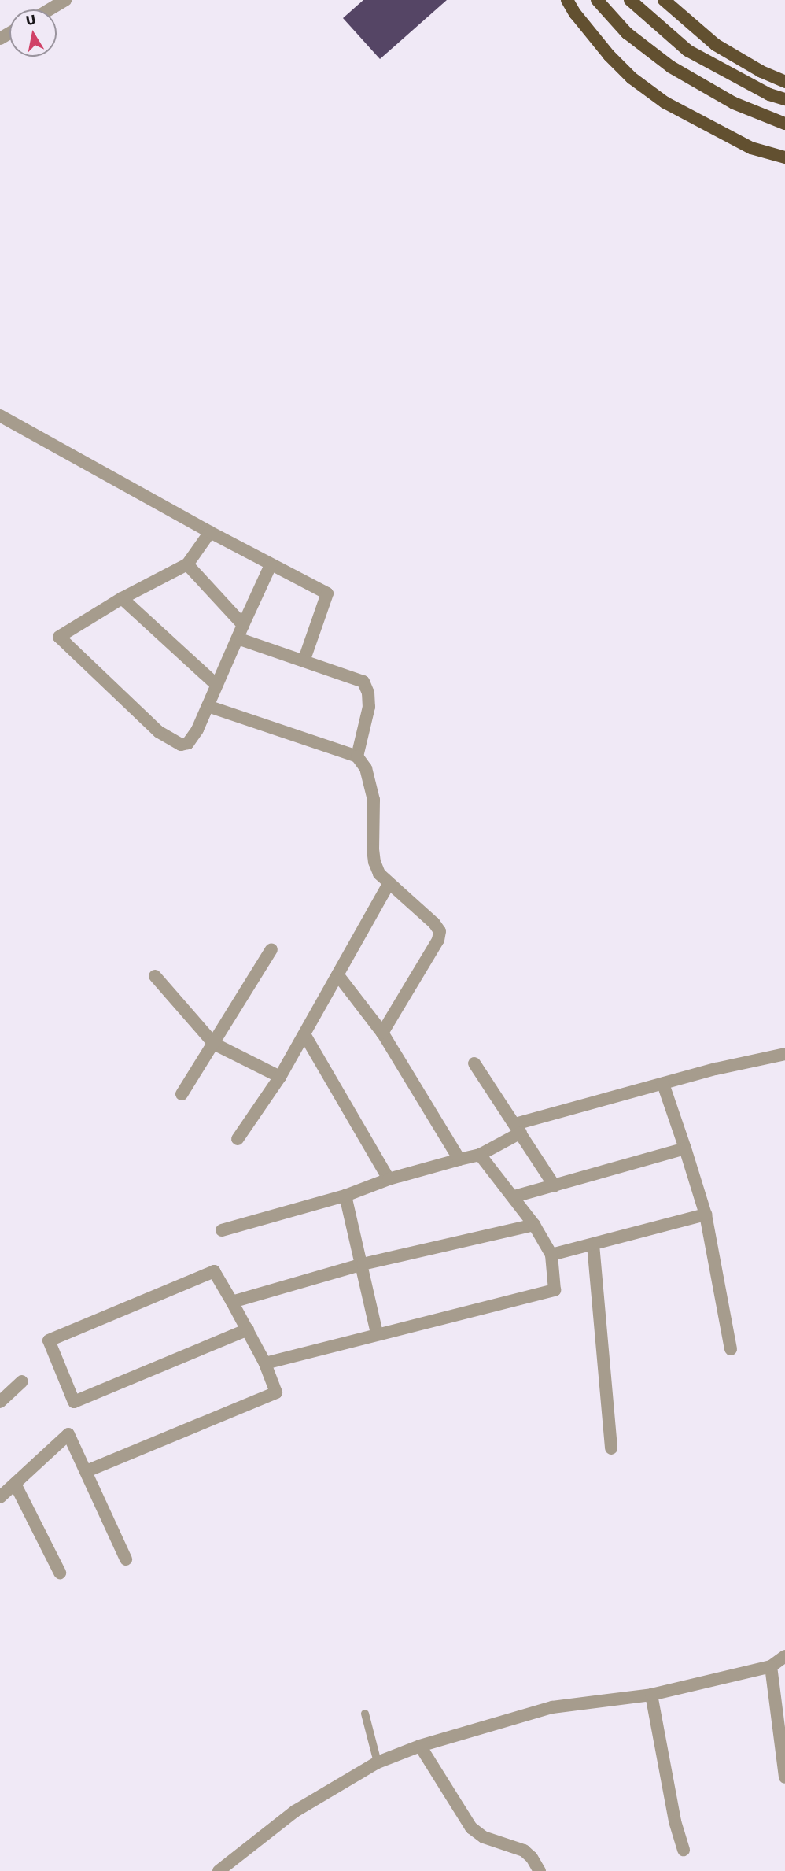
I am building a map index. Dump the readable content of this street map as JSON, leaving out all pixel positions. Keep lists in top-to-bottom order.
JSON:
{
  "north": "top"
}
